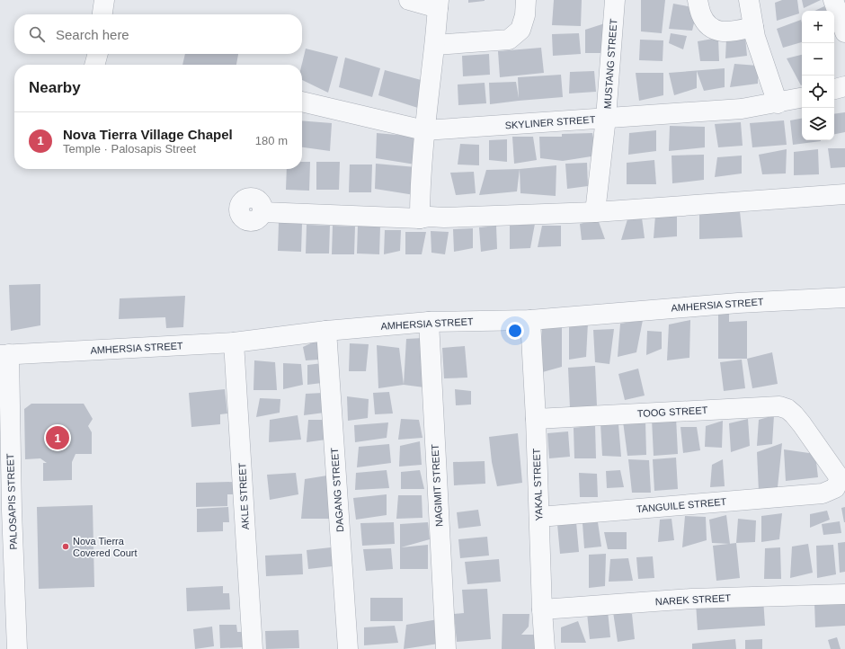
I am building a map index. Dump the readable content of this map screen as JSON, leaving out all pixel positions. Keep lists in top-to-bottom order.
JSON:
{
  "streets": {
    "street": [
      "MUSTANG STREET",
      "SKYLINER STREET",
      "AMHERSIA STREET",
      "TOOG STREET",
      "YAKAL STREET",
      "NAGIMIT STREET",
      "DAGANG STREET",
      "AKLE STREET",
      "PALOSAPIS STREET",
      "TANGUILE STREET",
      "NAREK STREET"
    ]
  },
  "crossings": [
    ["MUSTANG STREET", "SKYLINER STREET"],
    ["AMHERSIA STREET", "YAKAL STREET"],
    ["AMHERSIA STREET", "NAGIMIT STREET"],
    ["AMHERSIA STREET", "DAGANG STREET"],
    ["AMHERSIA STREET", "AKLE STREET"],
    ["AMHERSIA STREET", "PALOSAPIS STREET"],
    ["TOOG STREET", "YAKAL STREET"],
    ["TOOG STREET", "TANGUILE STREET"],
    ["YAKAL STREET", "TANGUILE STREET"],
    ["YAKAL STREET", "NAREK STREET"]
  ],
  "places": ["Nova Tierra Covered Court"],
  "page": {
    "map_buttons": ["+", "−"],
    "search": "Search here",
    "heading": "Nearby",
    "list": [
      {
        "mark": "1",
        "name": "Nova Tierra Village Chapel",
        "note": "Temple · Palosapis Street",
        "value": "180 m"
      }
    ],
    "pins": "1"
  }
}
